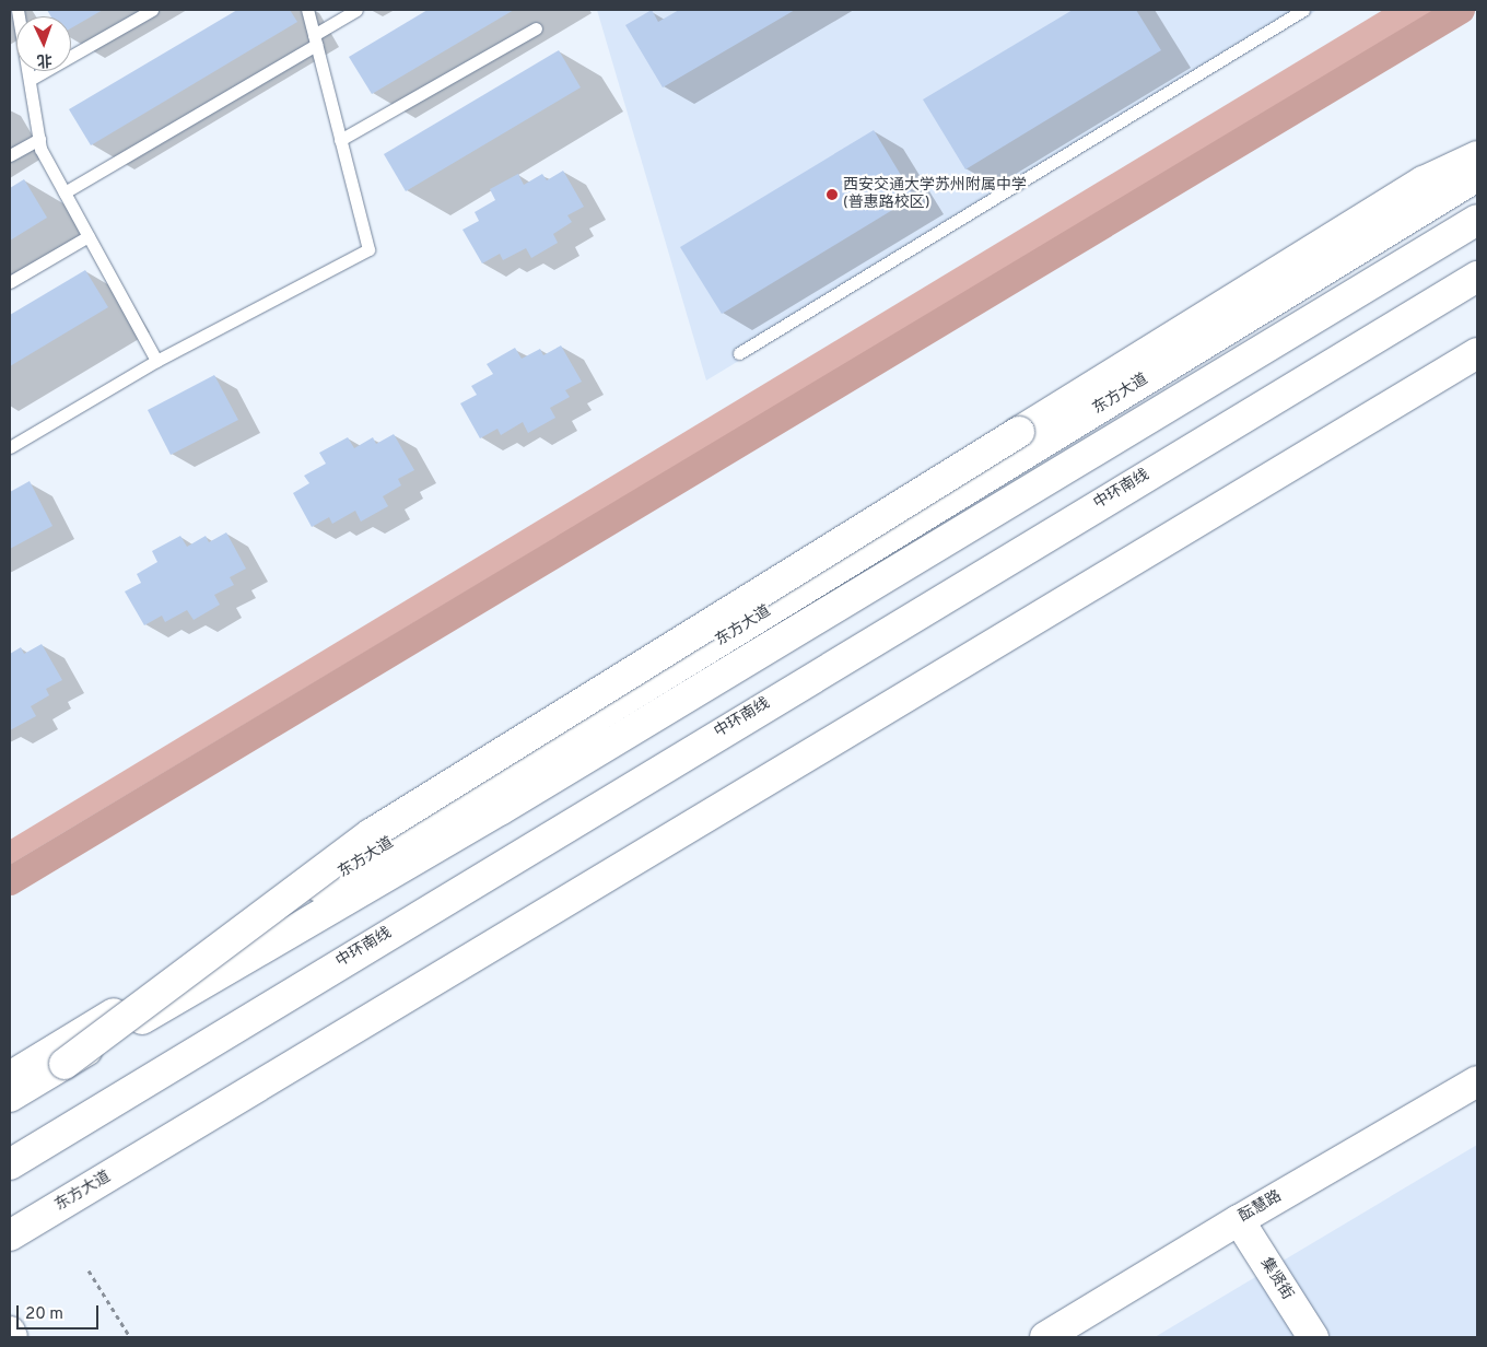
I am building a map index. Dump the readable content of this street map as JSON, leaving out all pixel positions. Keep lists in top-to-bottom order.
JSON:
{
  "streets": {
    "main road": [
      "东方大道",
      "中环南线",
      "酝慧路",
      "集贤街"
    ]
  },
  "crossings": [
    ["酝慧路", "集贤街"]
  ],
  "places": ["西安交通大学苏州附属中学 (普惠路校区)"],
  "scale_bar": "20 m",
  "north": "bottom"
}
